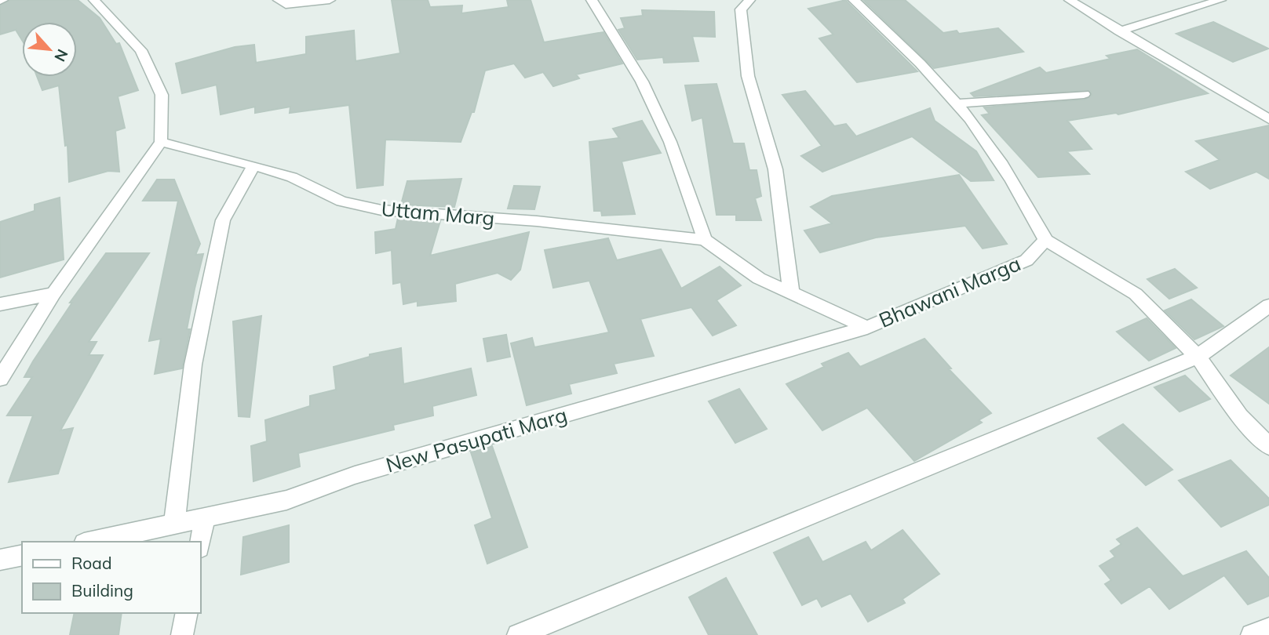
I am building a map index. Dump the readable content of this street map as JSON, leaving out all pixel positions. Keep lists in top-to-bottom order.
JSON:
{
  "streets": {
    "street": ["Uttam Marg", "Bhawani Marga", "New Pasupati Marg"]
  },
  "crossings": [
    ["Uttam Marg", "Bhawani Marga"],
    ["Uttam Marg", "New Pasupati Marg"],
    ["Bhawani Marga", "New Pasupati Marg"]
  ],
  "legend": ["Road", "Building"],
  "north": "bottom right"
}
